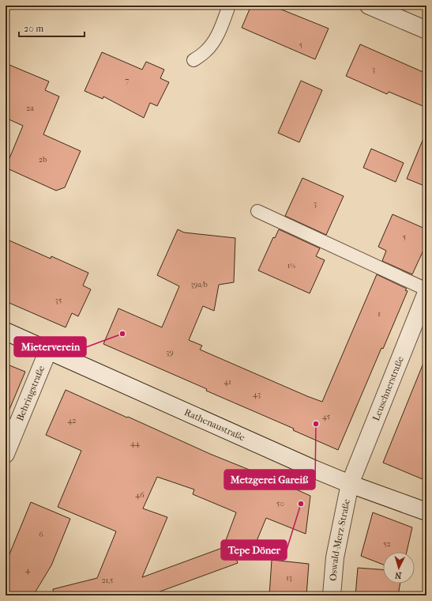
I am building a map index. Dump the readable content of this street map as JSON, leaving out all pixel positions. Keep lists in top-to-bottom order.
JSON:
{
  "streets": {
    "street": [
      "Leuschnerstraße",
      "Behringstraße",
      "Rathenaustraße",
      "Oswald-Merz-Straße"
    ]
  },
  "crossings": [
    ["Leuschnerstraße", "Rathenaustraße"],
    ["Leuschnerstraße", "Oswald-Merz-Straße"],
    ["Behringstraße", "Rathenaustraße"],
    ["Rathenaustraße", "Oswald-Merz-Straße"]
  ],
  "places": ["Mieterverein", "Metzgerei Gareiß", "Tepe Döner"],
  "house_numbers": [
    "5",
    "3",
    "7",
    "2a",
    "2b",
    "3",
    "5",
    "1½",
    "39a/b",
    "35",
    "1",
    "39",
    "41",
    "43",
    "45",
    "42",
    "44",
    "46",
    "50",
    "6",
    "52",
    "4",
    "13",
    "21,5"
  ],
  "scale_bar": "20 m",
  "north": "bottom"
}
